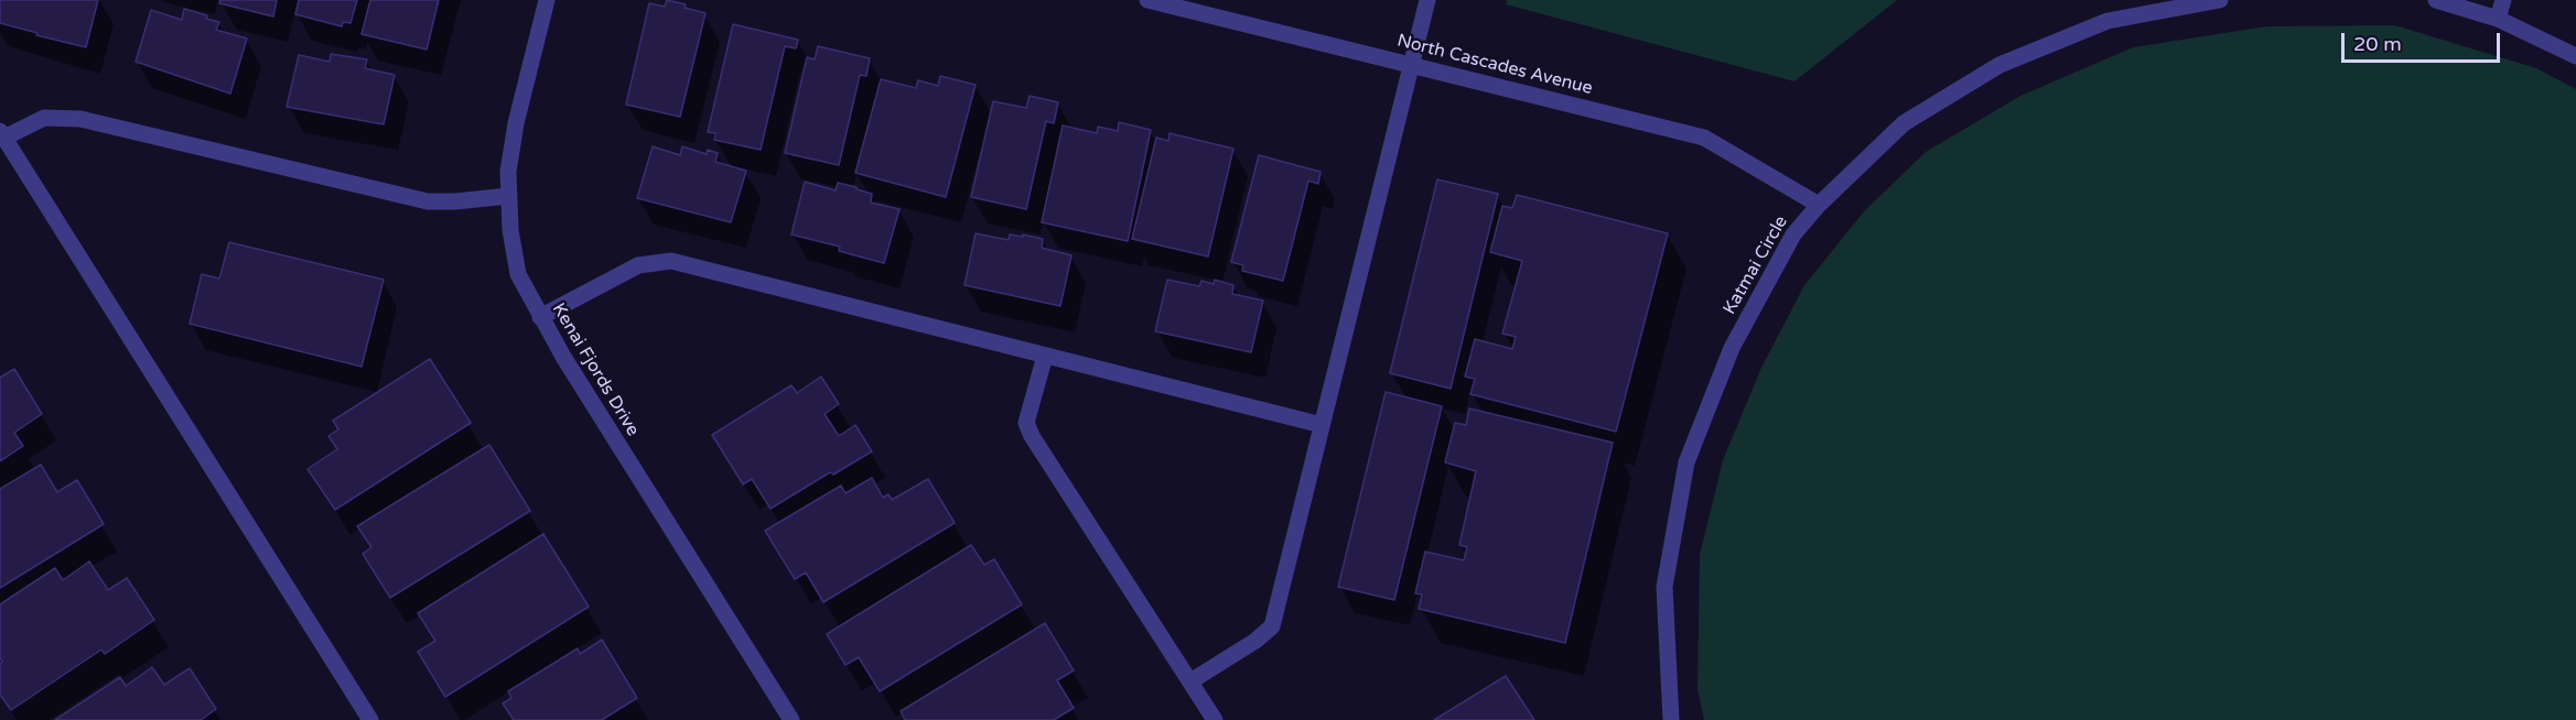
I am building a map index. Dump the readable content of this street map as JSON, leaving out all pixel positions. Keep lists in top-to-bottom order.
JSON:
{
  "streets": {
    "street": ["North Cascades Avenue", "Katmai Circle", "Kenai Fjords Drive"]
  },
  "crossings": [
    ["North Cascades Avenue", "Katmai Circle"]
  ],
  "scale_bar": "20 m"
}
